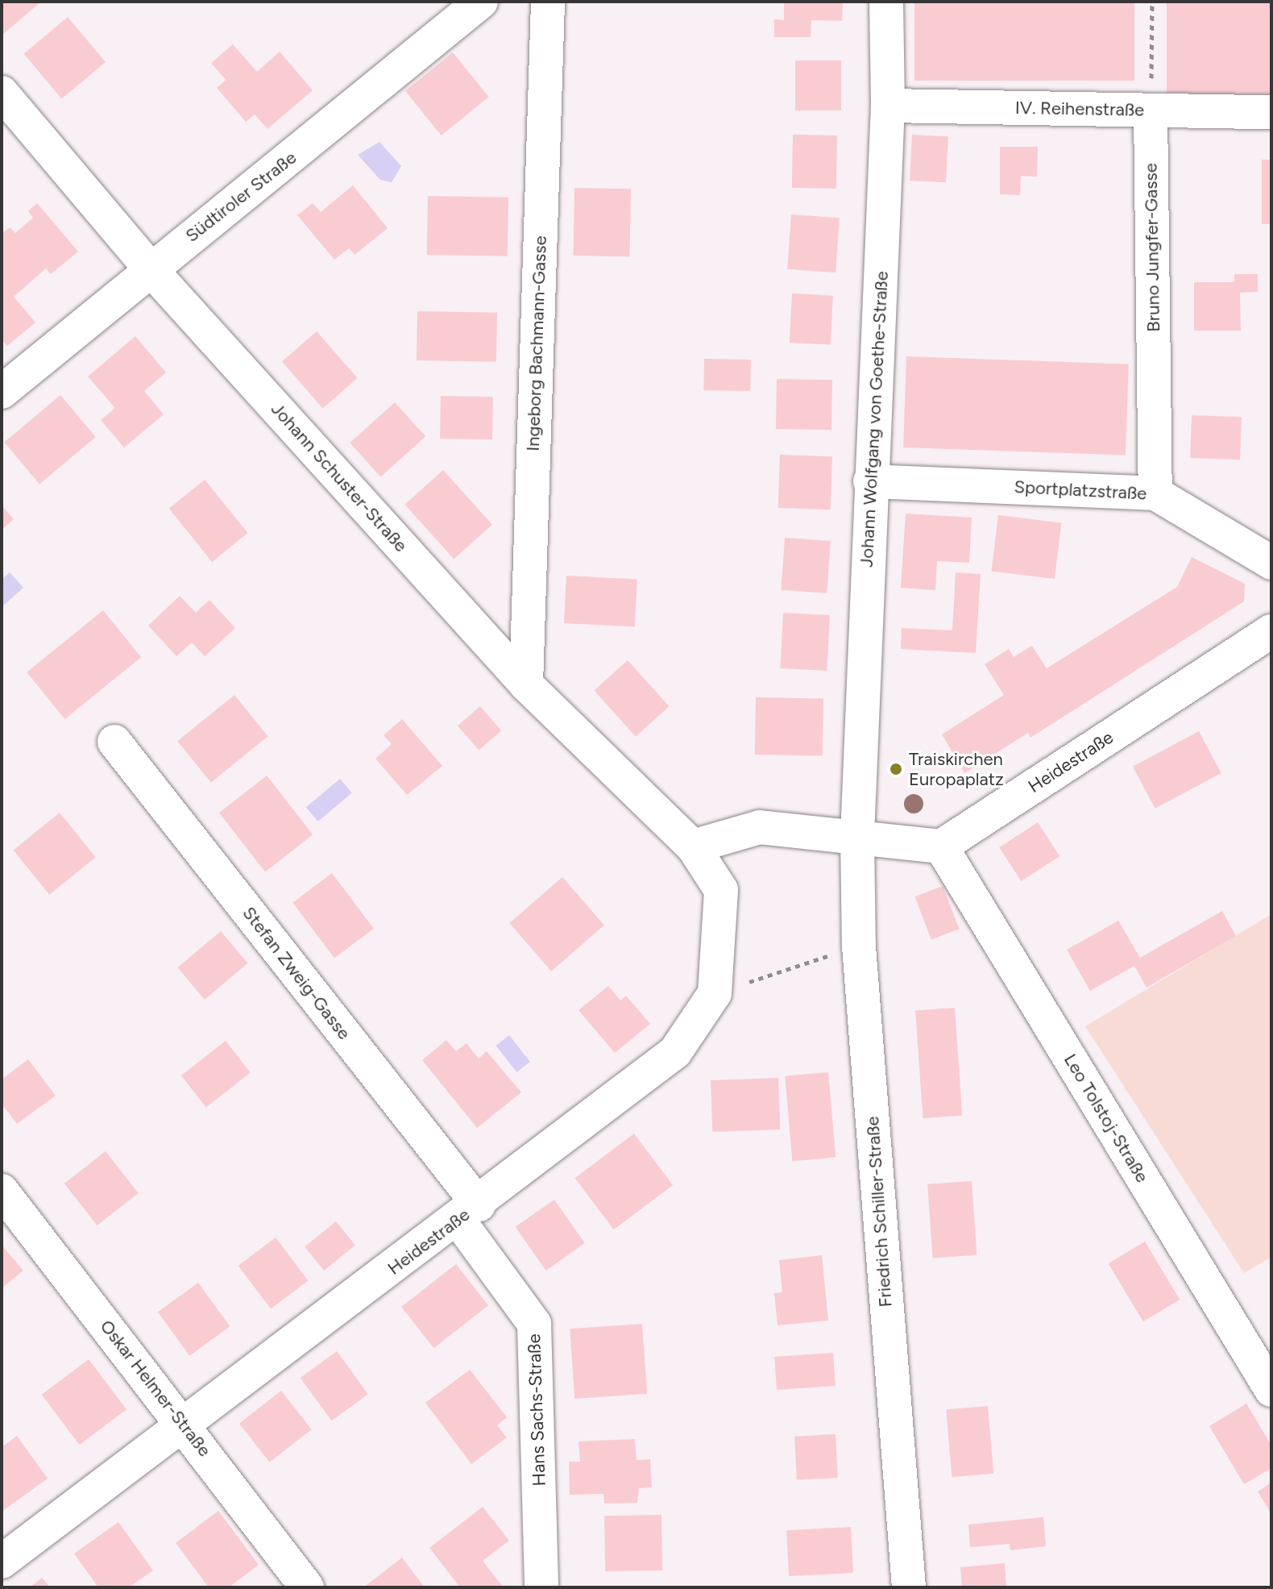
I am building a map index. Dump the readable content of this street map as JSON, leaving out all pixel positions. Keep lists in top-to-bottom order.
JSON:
{
  "streets": {
    "street": [
      "IV. Reihenstraße",
      "Südtiroler Straße",
      "Bruno Jungfer-Gasse",
      "Ingeborg Bachmann-Gasse",
      "Johann Wolfgang von Goethe-Straße",
      "Johann Schuster-Straße",
      "Sportplatzstraße",
      "Heidestraße",
      "Stefan Zweig-Gasse",
      "Leo Tolstoj-Straße",
      "Friedrich Schiller-Straße",
      "Oskar Helmer-Straße",
      "Hans Sachs-Straße"
    ]
  },
  "crossings": [
    ["IV. Reihenstraße", "Bruno Jungfer-Gasse"],
    ["IV. Reihenstraße", "Johann Wolfgang von Goethe-Straße"],
    ["Südtiroler Straße", "Johann Schuster-Straße"],
    ["Bruno Jungfer-Gasse", "Sportplatzstraße"],
    ["Ingeborg Bachmann-Gasse", "Johann Schuster-Straße"],
    ["Johann Wolfgang von Goethe-Straße", "Sportplatzstraße"],
    ["Johann Wolfgang von Goethe-Straße", "Friedrich Schiller-Straße"],
    ["Johann Schuster-Straße", "Heidestraße"],
    ["Heidestraße", "Stefan Zweig-Gasse"],
    ["Heidestraße", "Leo Tolstoj-Straße"],
    ["Heidestraße", "Oskar Helmer-Straße"],
    ["Heidestraße", "Hans Sachs-Straße"],
    ["Stefan Zweig-Gasse", "Hans Sachs-Straße"]
  ],
  "places": ["Traiskirchen Europaplatz"]
}
